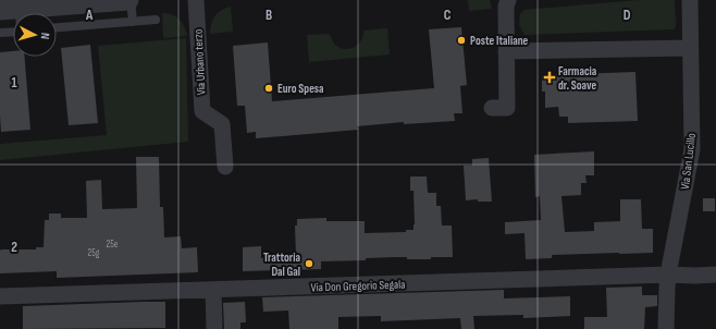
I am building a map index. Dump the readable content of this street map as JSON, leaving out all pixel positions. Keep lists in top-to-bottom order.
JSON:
{
  "streets": {
    "street": ["Via Urbano terzo", "Via San Lucillo", "Via Don Gregorio Segala"]
  },
  "crossings": [
    ["Via San Lucillo", "Via Don Gregorio Segala"]
  ],
  "places": {
    "other": ["Poste Italiane", "Euro Spesa", "Trattoria Dal Gal"],
    "health": ["Farmacia dr. Soave"]
  },
  "house_numbers": ["25e", "25g"],
  "north": "right",
  "grid": {
    "columns": [
      "A",
      "B",
      "C",
      "D"
    ],
    "rows": ["1", "2"]
  }
}
